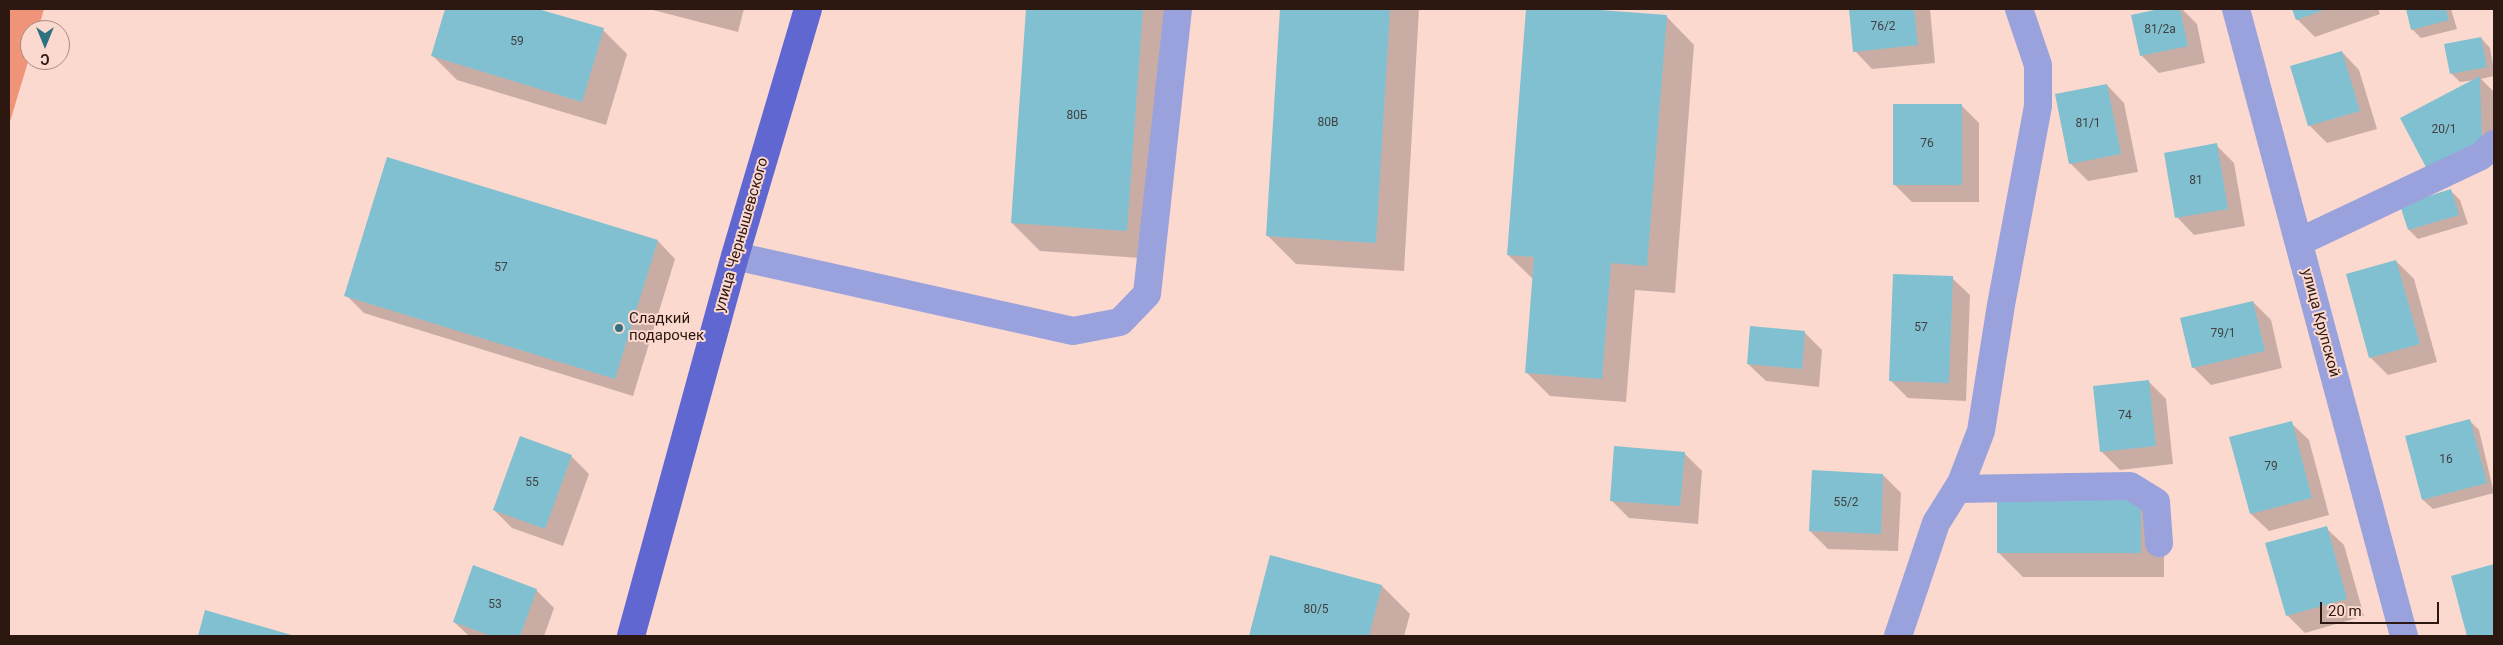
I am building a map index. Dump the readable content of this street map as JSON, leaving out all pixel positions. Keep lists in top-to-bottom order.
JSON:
{
  "streets": {
    "main road": ["улица Чернышевского"],
    "street": ["улица Крупской"]
  },
  "places": ["Сладкий подарочек"],
  "house_numbers": [
    "76/2",
    "81/2а",
    "59",
    "80Б",
    "80В",
    "81/1",
    "20/1",
    "76",
    "81",
    "57",
    "57",
    "79/1",
    "74",
    "16",
    "79",
    "55",
    "55/2",
    "53",
    "80/5"
  ],
  "scale_bar": "20 m",
  "north": "bottom"
}
